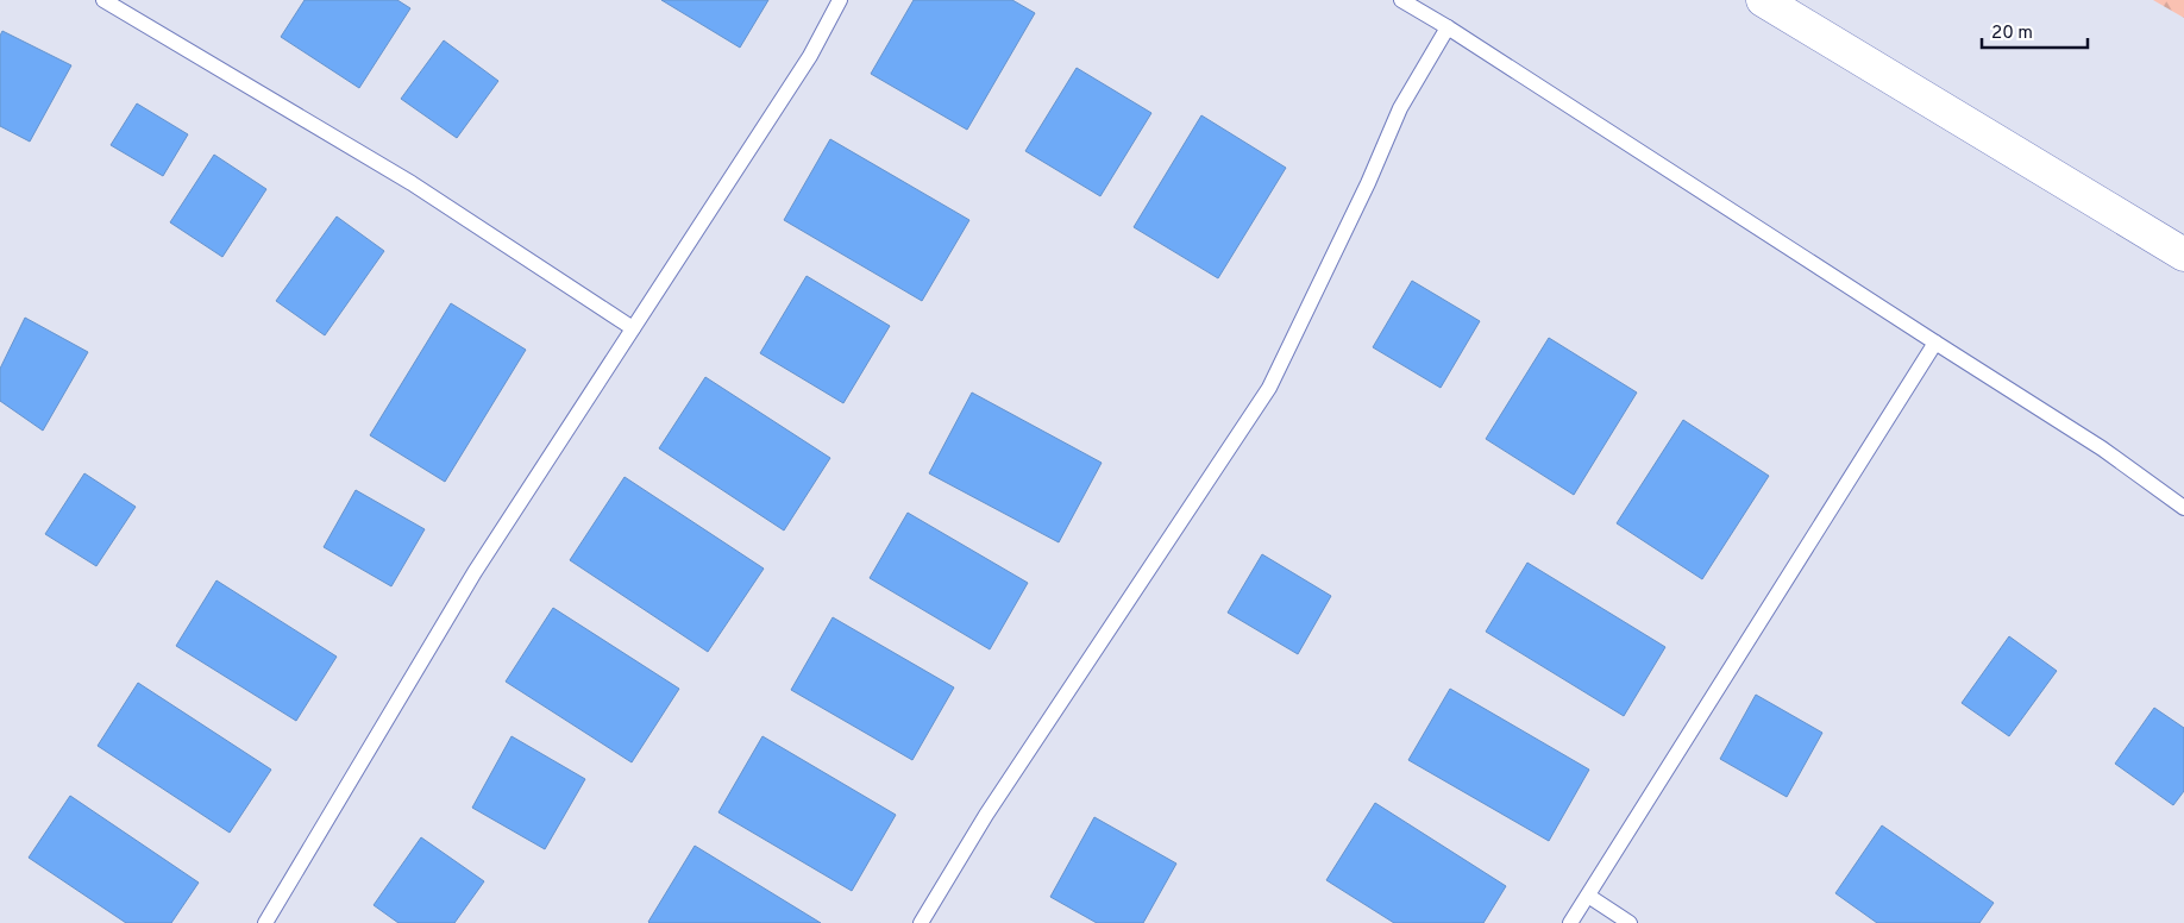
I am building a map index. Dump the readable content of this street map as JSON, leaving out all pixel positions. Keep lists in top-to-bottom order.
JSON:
{
  "scale_bar": "20 m"
}
